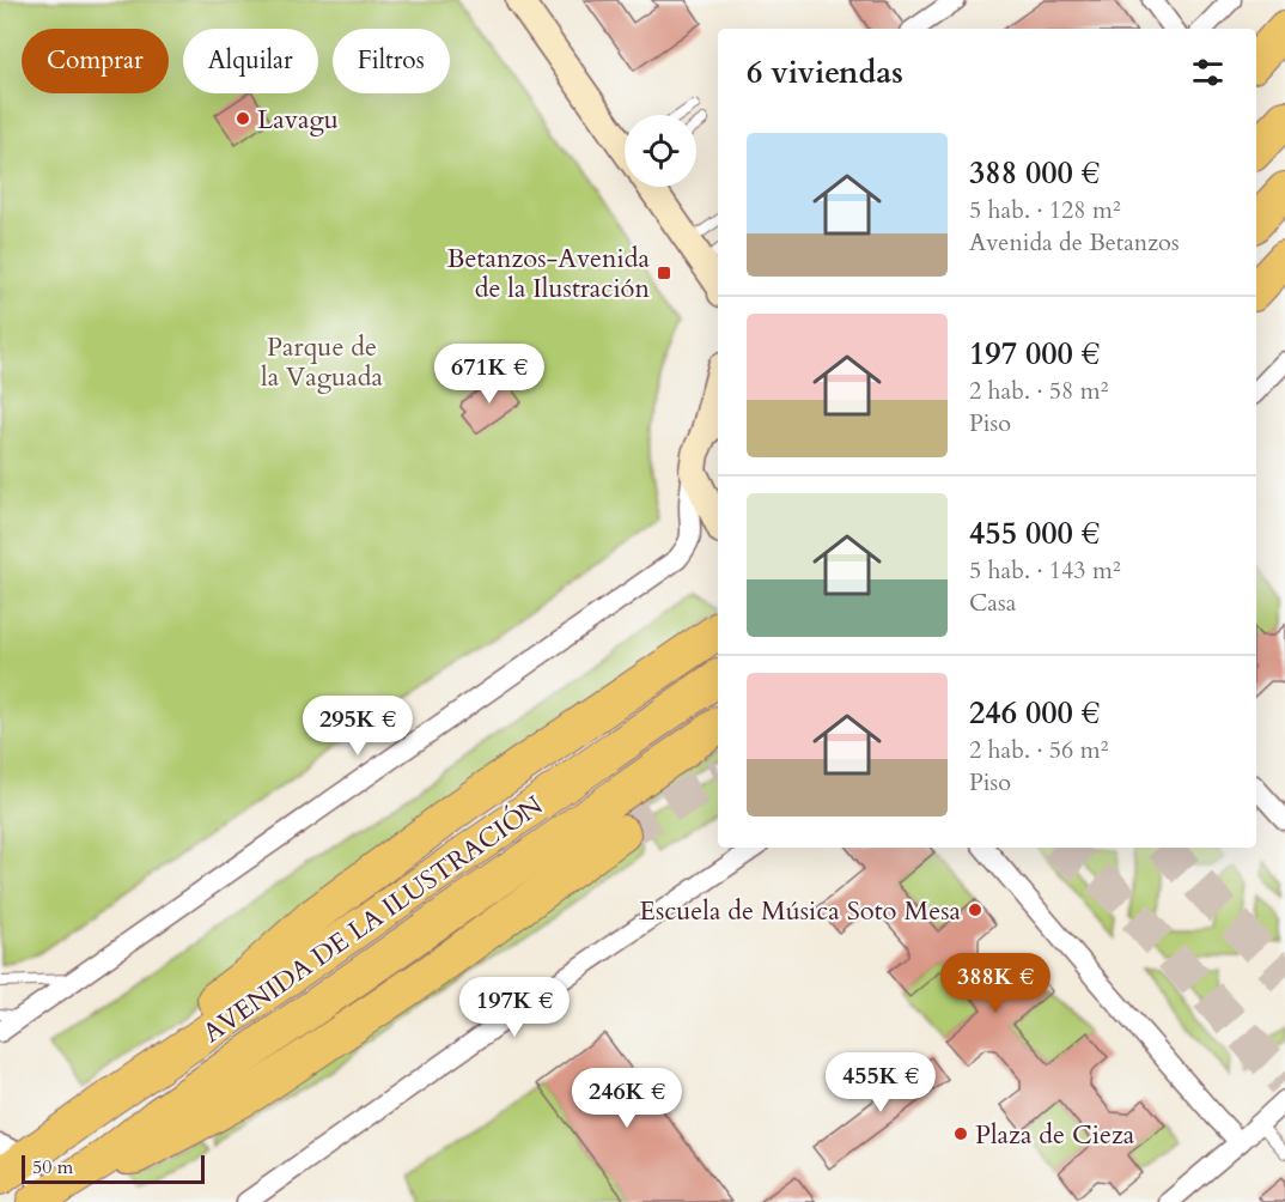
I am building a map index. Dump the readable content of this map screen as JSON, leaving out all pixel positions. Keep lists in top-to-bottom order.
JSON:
{
  "streets": {
    "highway": ["AVENIDA DE LA ILUSTRACIÓN"]
  },
  "parks": ["Parque de la Vaguada"],
  "places": {
    "other": ["Lavagu", "Escuela de Música Soto Mesa", "Plaza de Cieza"],
    "transit": ["Betanzos-Avenida de la Ilustración"]
  },
  "scale_bar": "50 m",
  "page": {
    "chip": ["Comprar", "Alquilar", "Filtros"],
    "heading": "6 viviendas",
    "list": [
      {
        "name": "388 000 €",
        "note": "5 hab. · 128 m² · Avenida de Betanzos"
      },
      {
        "name": "197 000 €",
        "note": "2 hab. · 58 m² · Piso"
      },
      {
        "name": "455 000 €",
        "note": "5 hab. · 143 m² · Casa"
      },
      {
        "name": "246 000 €",
        "note": "2 hab. · 56 m² · Piso"
      }
    ],
    "price": [
      "671K €",
      "295K €",
      "388K €",
      "197K €",
      "455K €",
      "246K €"
    ],
    "scale": "50 m"
  }
}
